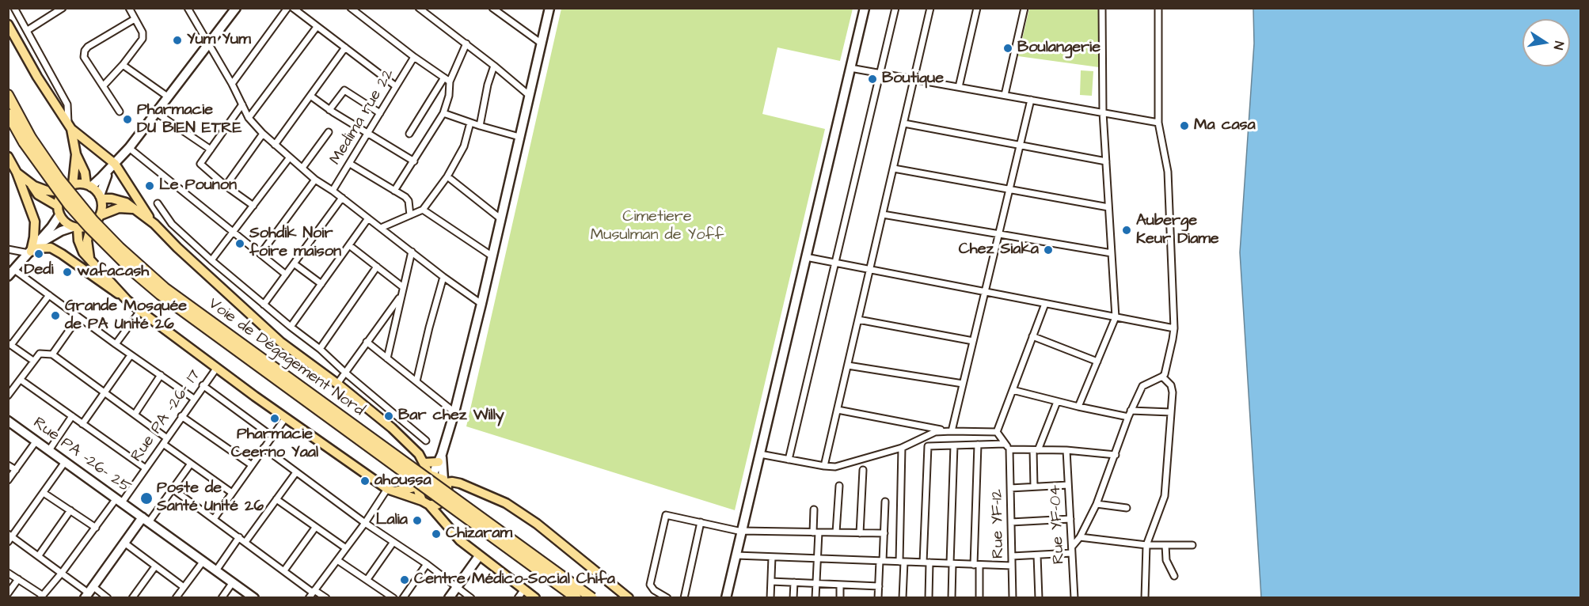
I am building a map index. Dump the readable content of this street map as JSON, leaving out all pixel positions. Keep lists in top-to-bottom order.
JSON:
{
  "streets": {
    "highway": ["Voie de Dégagement Nord"],
    "street": [
      "Medima rue 22",
      "Rue PA -26- 17",
      "Rue PA -26- 25",
      "Rue YF-12",
      "Rue YF-04"
    ]
  },
  "crossings": [
    ["Rue PA -26- 17", "Rue PA -26- 25"]
  ],
  "parks": ["Cimetiere Musulman de Yoff"],
  "places": [
    "Yum Yum",
    "Boulangerie",
    "Boutique",
    "Pharmacie DU BIEN ETRE",
    "Ma casa",
    "Le Pounon",
    "Auberge Keur Diame",
    "Sohdik Noir foire maison",
    "Chez Siaka",
    "Dedi",
    "wafacash",
    "Grande Mosquée de PA Unité 26",
    "Bar chez Willy",
    "Pharmacie Ceerno Yaal",
    "ahoussa",
    "Poste de Santé Unité 26",
    "Lalia",
    "Chizaram",
    "Centre Médico-Social Chifa"
  ],
  "north": "right"
}
